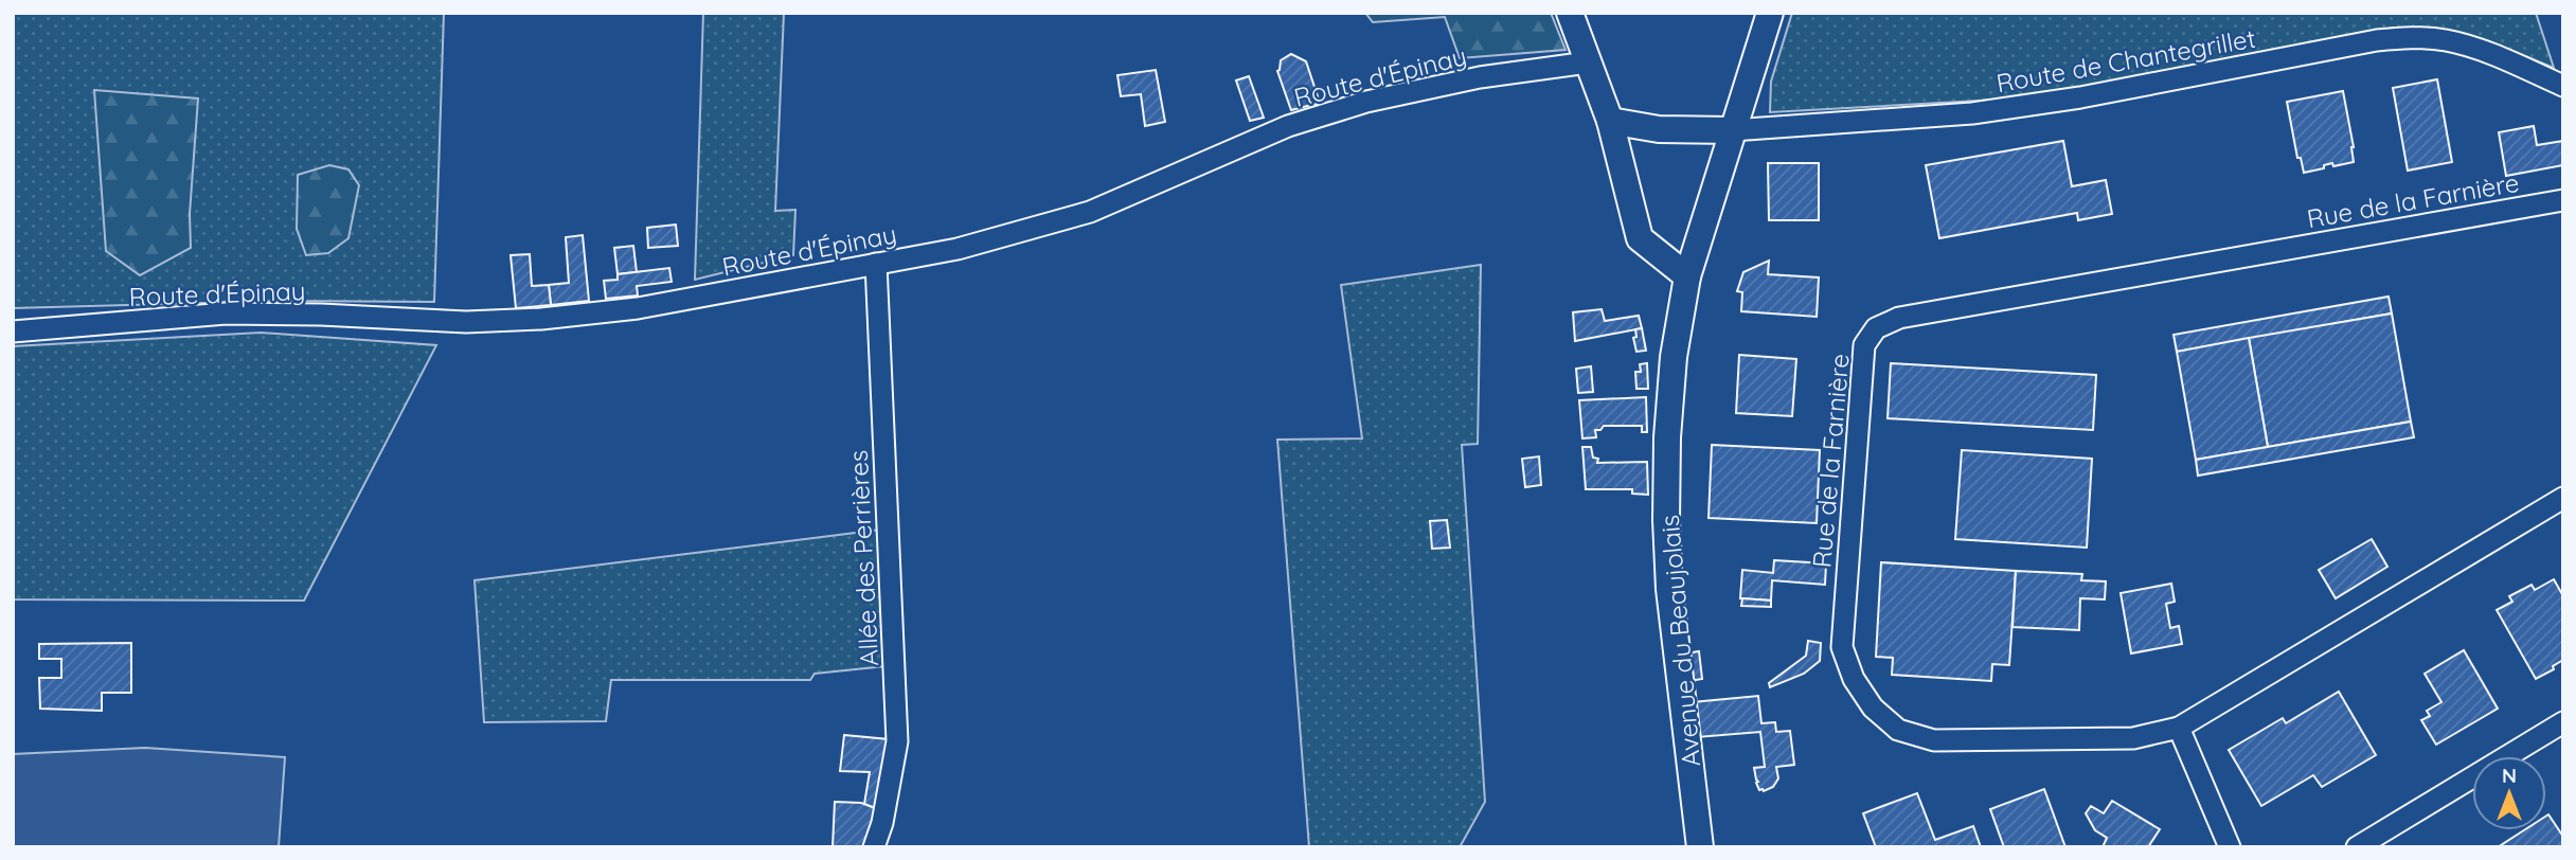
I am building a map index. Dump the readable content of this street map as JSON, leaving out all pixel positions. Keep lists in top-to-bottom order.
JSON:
{
  "streets": {
    "main road": ["Avenue du Beaujolais"],
    "street": [
      "Route de Chantegrillet",
      "Route d'Épinay",
      "Rue de la Farnière",
      "Allée des Perrières"
    ]
  },
  "crossings": [
    ["Route de Chantegrillet", "Avenue du Beaujolais"],
    ["Route d'Épinay", "Allée des Perrières"]
  ],
  "north": "top"
}
